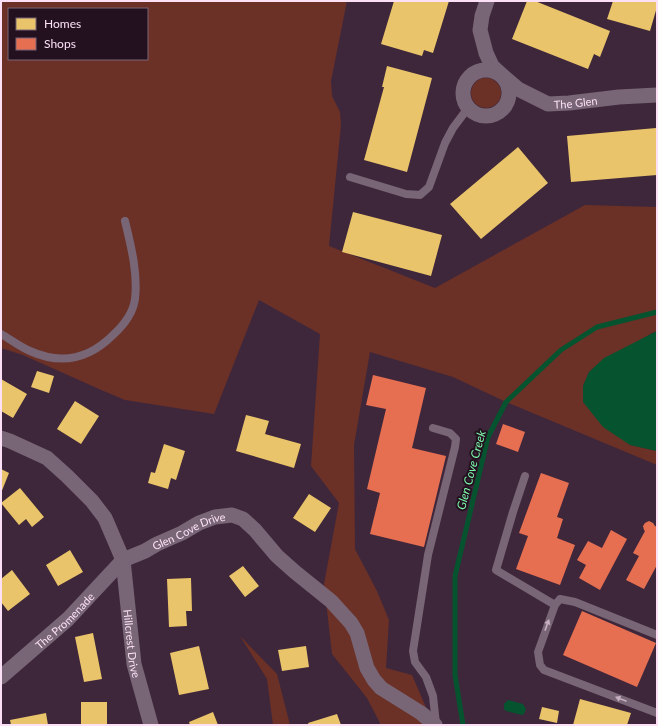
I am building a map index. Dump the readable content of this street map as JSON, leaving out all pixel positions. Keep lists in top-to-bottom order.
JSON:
{
  "streets": {
    "street": [
      "The Glen",
      "Glen Cove Drive",
      "The Promenade",
      "Hillcrest Drive"
    ]
  },
  "crossings": [
    ["Glen Cove Drive", "The Promenade"],
    ["Glen Cove Drive", "Hillcrest Drive"],
    ["The Promenade", "Hillcrest Drive"]
  ],
  "water": ["Glen Cove Creek"],
  "legend": ["Homes", "Shops"]
}
